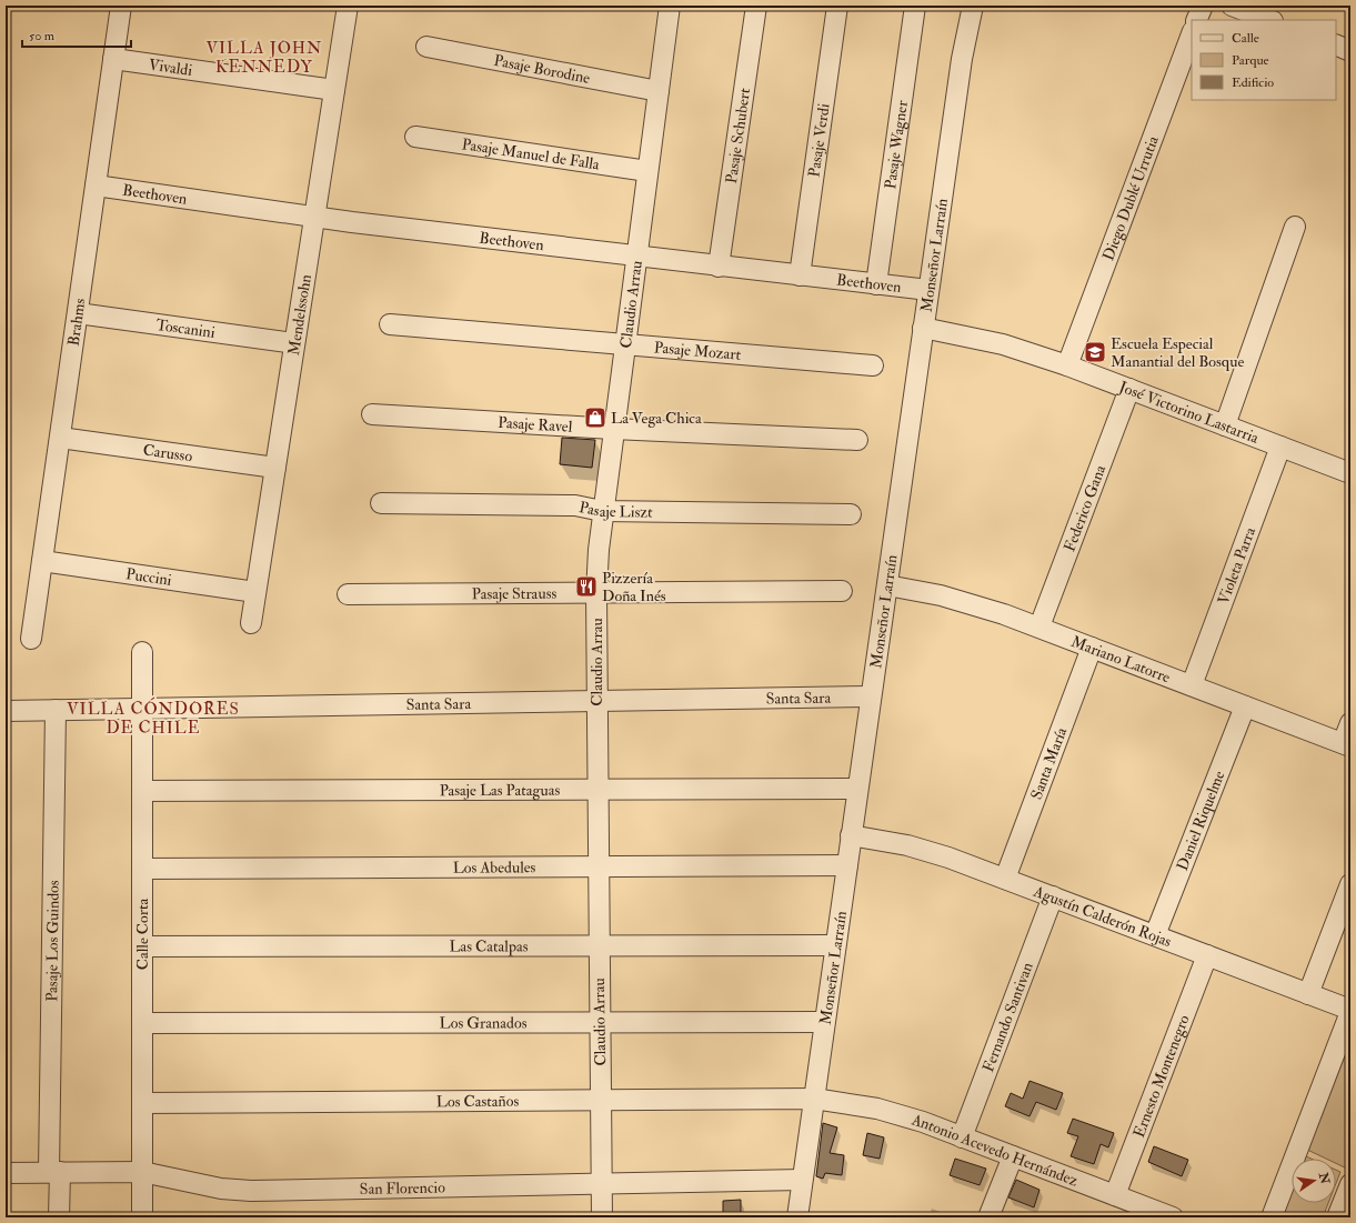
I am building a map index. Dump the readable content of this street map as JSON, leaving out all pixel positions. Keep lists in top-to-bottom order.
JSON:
{
  "streets": {
    "street": [
      "Vivaldi",
      "Pasaje Borodine",
      "Pasaje Schubert",
      "Pasaje Verdi",
      "Pasaje Wagner",
      "Pasaje Manuel de Falla",
      "Beethoven",
      "Diego Dublé Urrutia",
      "Monseñor Larraín",
      "Claudio Arrau",
      "Mendelssohn",
      "Brahms",
      "Toscanini",
      "Pasaje Mozart",
      "José Victorino Lastarria",
      "Pasaje Ravel",
      "Carusso",
      "Federico Gana",
      "Pasaje Liszt",
      "Violeta Parra",
      "Puccini",
      "Pasaje Strauss",
      "Mariano Latorre",
      "Santa Sara",
      "Santa María",
      "Pasaje Las Pataguas",
      "Daniel Riquelme",
      "Los Abedules",
      "Agustín Calderón Rojas",
      "Calle Corta",
      "Pasaje Los Guindos",
      "Las Catalpas",
      "Fernando Santivan",
      "Los Granados",
      "Ernesto Montenegro",
      "Los Castaños",
      "Antonio Acevedo Hernández",
      "San Florencio"
    ]
  },
  "crossings": [
    ["Vivaldi", "Mendelssohn"],
    ["Vivaldi", "Brahms"],
    ["Pasaje Borodine", "Claudio Arrau"],
    ["Pasaje Schubert", "Beethoven"],
    ["Pasaje Verdi", "Beethoven"],
    ["Pasaje Wagner", "Beethoven"],
    ["Pasaje Manuel de Falla", "Claudio Arrau"],
    ["Beethoven", "Monseñor Larraín"],
    ["Beethoven", "Claudio Arrau"],
    ["Beethoven", "Mendelssohn"],
    ["Beethoven", "Brahms"],
    ["Diego Dublé Urrutia", "José Victorino Lastarria"],
    ["Monseñor Larraín", "José Victorino Lastarria"],
    ["Monseñor Larraín", "Mariano Latorre"],
    ["Monseñor Larraín", "Santa Sara"],
    ["Monseñor Larraín", "Pasaje Las Pataguas"],
    ["Monseñor Larraín", "Los Abedules"],
    ["Monseñor Larraín", "Agustín Calderón Rojas"],
    ["Monseñor Larraín", "Las Catalpas"],
    ["Monseñor Larraín", "Los Granados"],
    ["Monseñor Larraín", "Los Castaños"],
    ["Monseñor Larraín", "Antonio Acevedo Hernández"],
    ["Monseñor Larraín", "San Florencio"],
    ["Claudio Arrau", "Pasaje Mozart"],
    ["Claudio Arrau", "Pasaje Ravel"],
    ["Claudio Arrau", "Pasaje Liszt"],
    ["Claudio Arrau", "Pasaje Strauss"],
    ["Claudio Arrau", "Santa Sara"],
    ["Claudio Arrau", "Pasaje Las Pataguas"],
    ["Claudio Arrau", "Los Abedules"],
    ["Claudio Arrau", "Las Catalpas"],
    ["Claudio Arrau", "Los Granados"],
    ["Claudio Arrau", "Los Castaños"],
    ["Claudio Arrau", "San Florencio"],
    ["Mendelssohn", "Toscanini"],
    ["Mendelssohn", "Carusso"],
    ["Mendelssohn", "Puccini"],
    ["Brahms", "Toscanini"],
    ["Brahms", "Carusso"],
    ["Brahms", "Puccini"],
    ["José Victorino Lastarria", "Federico Gana"],
    ["José Victorino Lastarria", "Violeta Parra"],
    ["Federico Gana", "Mariano Latorre"],
    ["Violeta Parra", "Mariano Latorre"],
    ["Mariano Latorre", "Santa María"],
    ["Mariano Latorre", "Daniel Riquelme"],
    ["Santa Sara", "Calle Corta"],
    ["Santa Sara", "Pasaje Los Guindos"],
    ["Santa María", "Agustín Calderón Rojas"],
    ["Pasaje Las Pataguas", "Calle Corta"],
    ["Daniel Riquelme", "Agustín Calderón Rojas"],
    ["Los Abedules", "Calle Corta"],
    ["Agustín Calderón Rojas", "Fernando Santivan"],
    ["Agustín Calderón Rojas", "Ernesto Montenegro"],
    ["Calle Corta", "Las Catalpas"],
    ["Calle Corta", "Los Granados"],
    ["Calle Corta", "Los Castaños"],
    ["Calle Corta", "San Florencio"],
    ["Pasaje Los Guindos", "San Florencio"],
    ["Fernando Santivan", "Antonio Acevedo Hernández"],
    ["Ernesto Montenegro", "Antonio Acevedo Hernández"],
    ["Los Castaños", "Antonio Acevedo Hernández"]
  ],
  "districts": ["VILLA JOHN KENNEDY", "VILLA CÓNDORES DE CHILE"],
  "places": {
    "school or university": ["Escuela Especial Manantial del Bosque"],
    "shop": ["La Vega Chica"],
    "restaurant": ["Pizzería Doña Inés"]
  },
  "legend": ["Calle", "Parque", "Edificio"],
  "scale_bar": "50 m",
  "north": "right"
}
